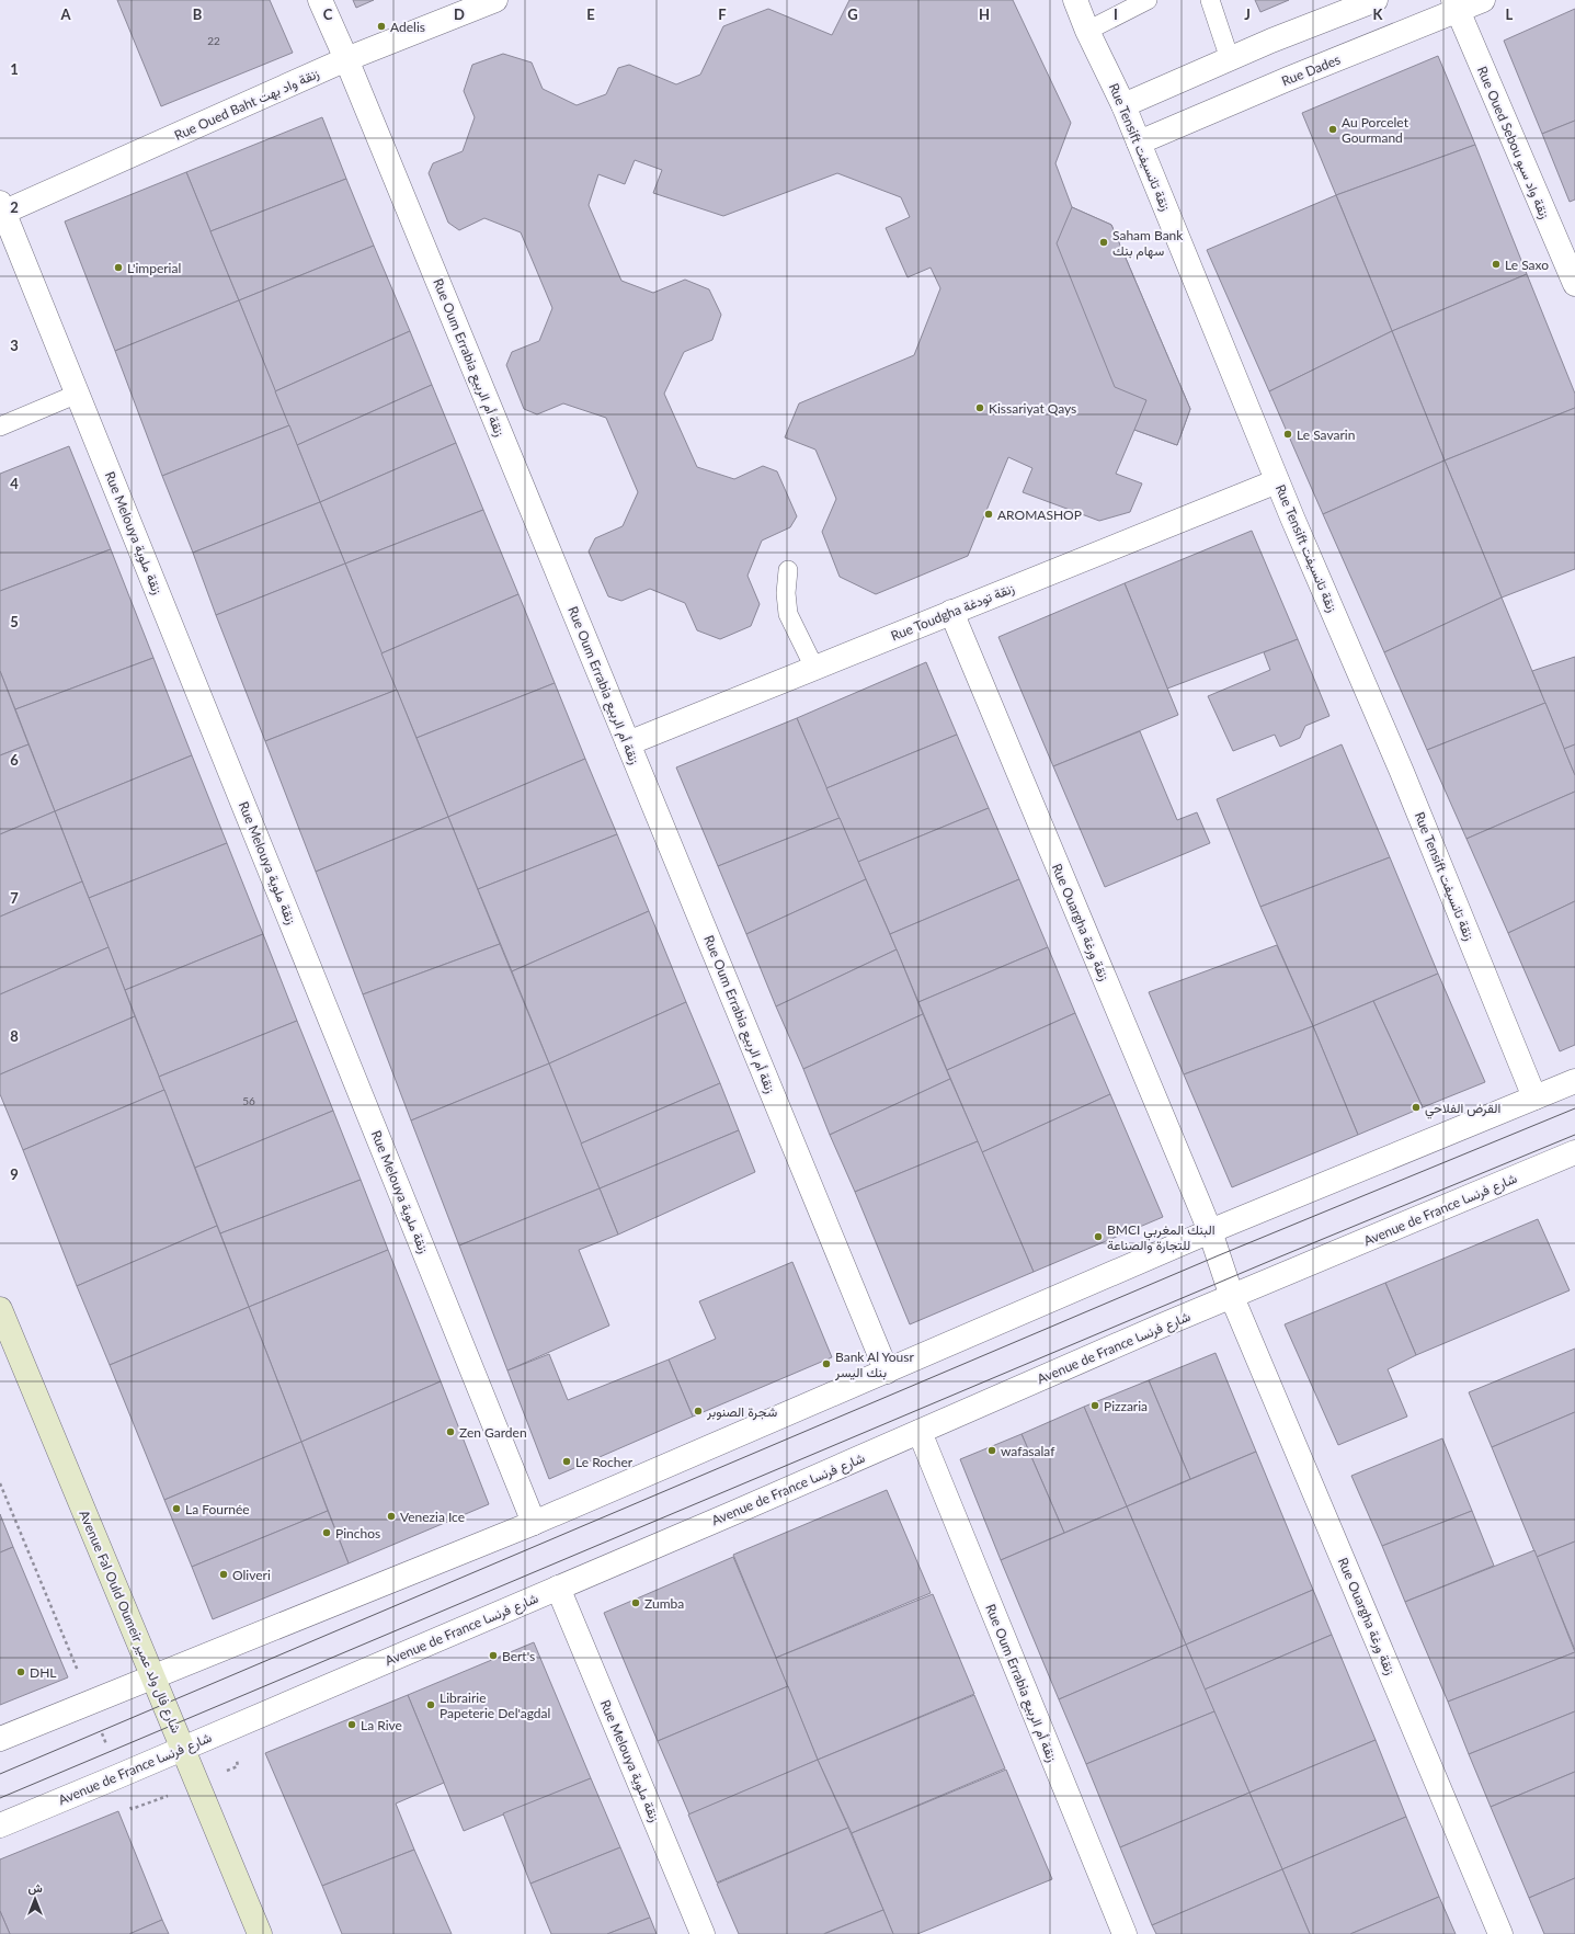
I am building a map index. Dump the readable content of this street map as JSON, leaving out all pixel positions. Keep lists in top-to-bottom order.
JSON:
{
  "streets": {
    "main road": ["Avenue Fal Ould Oumeir شارع فال ولد عمير"],
    "street": [
      "Rue Dades",
      "Rue Oued Baht زنقة واد بهت",
      "Rue Oued Sebou زنقة واد سبو",
      "Rue Tensift زنقة تانسيفت",
      "Rue Oum Errabia زنقة أم الربيع",
      "Rue Melouya زنقة ملوية",
      "Rue Toudgha زنقة تودغة",
      "Rue Ouargha زنقة ورغة",
      "Avenue de France شارع فرنسا"
    ]
  },
  "crossings": [
    ["Rue Dades", "Rue Oued Sebou زنقة واد سبو"],
    ["Rue Dades", "Rue Tensift زنقة تانسيفت"],
    ["Rue Oued Baht زنقة واد بهت", "Rue Oum Errabia زنقة أم الربيع"],
    ["Rue Oued Baht زنقة واد بهت", "Rue Melouya زنقة ملوية"],
    ["Rue Tensift زنقة تانسيفت", "Rue Toudgha زنقة تودغة"],
    ["Rue Oum Errabia زنقة أم الربيع", "Rue Toudgha زنقة تودغة"],
    ["Rue Oum Errabia زنقة أم الربيع", "Avenue de France شارع فرنسا"],
    ["Rue Melouya زنقة ملوية", "Avenue de France شارع فرنسا"],
    ["Rue Toudgha زنقة تودغة", "Rue Ouargha زنقة ورغة"],
    ["Rue Ouargha زنقة ورغة", "Avenue de France شارع فرنسا"],
    ["Avenue de France شارع فرنسا", "Avenue Fal Ould Oumeir شارع فال ولد عمير"]
  ],
  "places": [
    "Adelis",
    "Au Porcelet Gourmand",
    "Saham Bank سهام بنك",
    "Le Saxo",
    "L'imperial",
    "Kissariyat Qays",
    "Le Savarin",
    "AROMASHOP",
    "القرض الفلاحي",
    "BMCI البنك المغربي للتجارة والصناعة",
    "Bank Al Yousr بنك اليسر",
    "Pizzaria",
    "شجرة الصنوبر",
    "Zen Garden",
    "wafasalaf",
    "Le Rocher",
    "La Fournée",
    "Venezia Ice",
    "Pinchos",
    "Oliveri",
    "Zumba",
    "Bert's",
    "DHL",
    "Librairie Papeterie Del'agdal",
    "La Rive"
  ],
  "house_numbers": ["22", "56"],
  "north": "top",
  "grid": {
    "columns": [
      "A",
      "B",
      "C",
      "D",
      "E",
      "F",
      "G",
      "H",
      "I",
      "J",
      "K",
      "L"
    ],
    "rows": [
      "1",
      "2",
      "3",
      "4",
      "5",
      "6",
      "7",
      "8",
      "9"
    ]
  }
}
